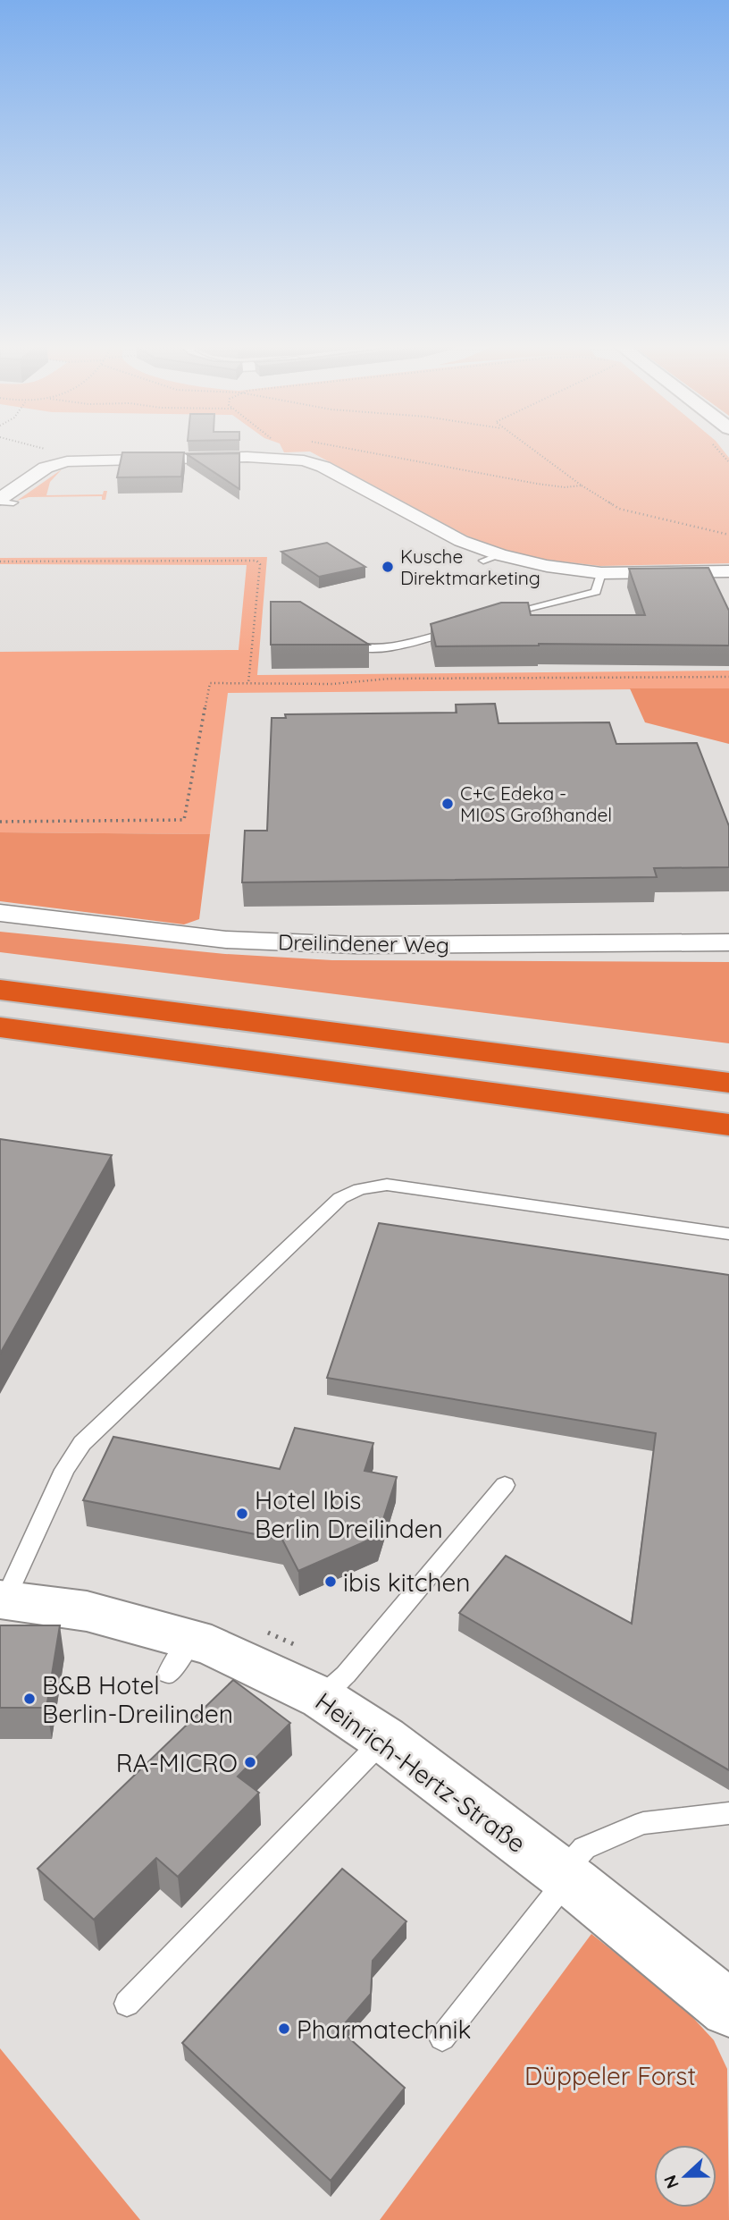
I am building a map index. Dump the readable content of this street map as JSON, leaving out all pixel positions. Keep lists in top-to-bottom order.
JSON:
{
  "streets": {
    "street": ["Dreilindener Weg", "Heinrich-Hertz-Straße"]
  },
  "parks": ["Düppeler Forst"],
  "places": [
    "Kusche Direktmarketing",
    "C+C Edeka - MIOS Großhandel",
    "Hotel Ibis Berlin Dreilinden",
    "ibis kitchen",
    "B&B Hotel Berlin-Dreilinden",
    "RA-MICRO",
    "Pharmatechnik"
  ],
  "north": "left"
}
